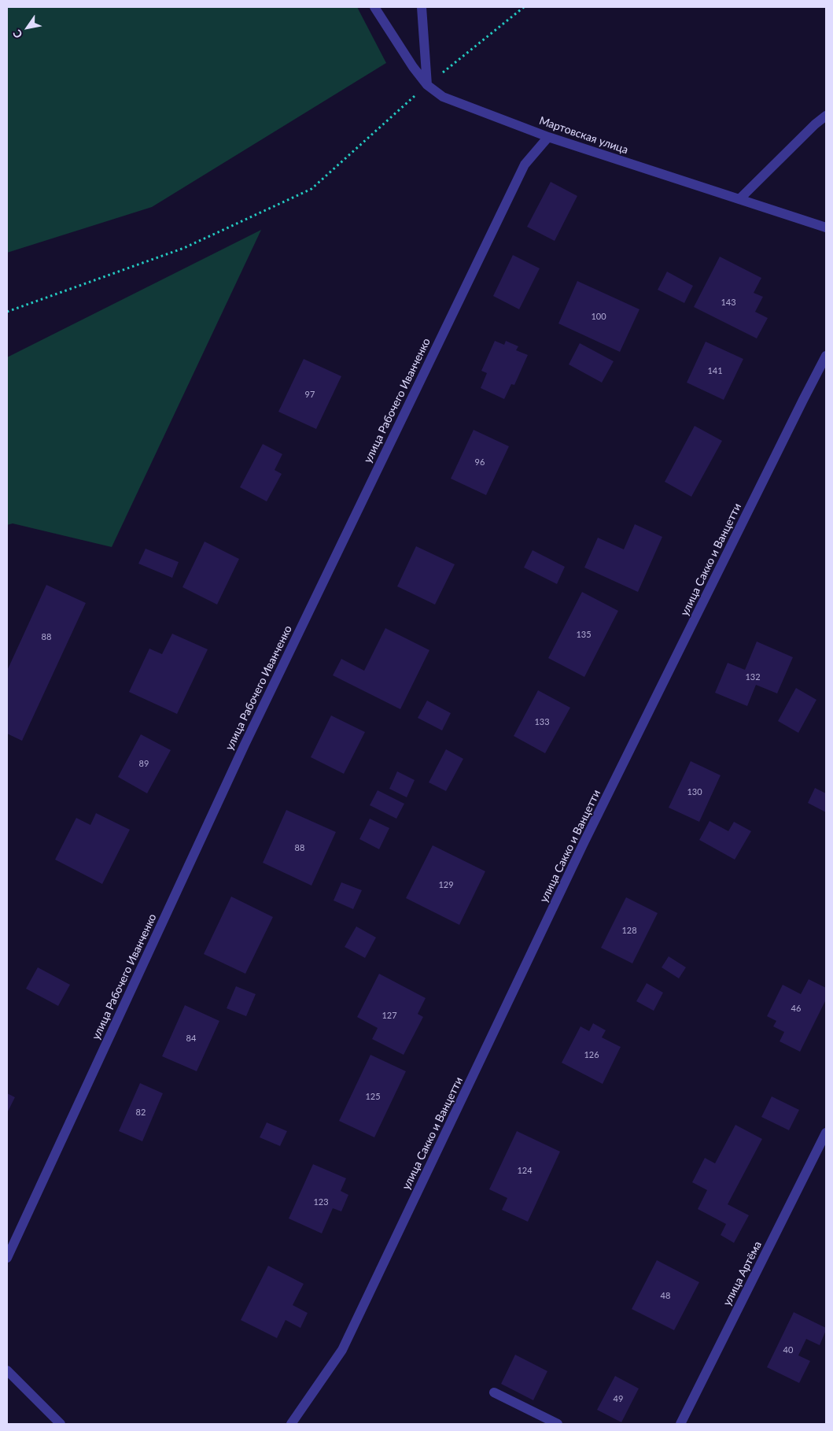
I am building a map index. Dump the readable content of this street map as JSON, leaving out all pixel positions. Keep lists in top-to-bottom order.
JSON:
{
  "streets": {
    "street": [
      "Мартовская улица",
      "улица Рабочего Иванченко",
      "улица Сакко и Ванцетти",
      "улица Артёма"
    ]
  },
  "crossings": [
    ["Мартовская улица", "улица Рабочего Иванченко"]
  ],
  "house_numbers": [
    "143",
    "100",
    "141",
    "97",
    "96",
    "135",
    "88",
    "132",
    "133",
    "89",
    "130",
    "88",
    "129",
    "128",
    "46",
    "127",
    "84",
    "126",
    "125",
    "82",
    "124",
    "123",
    "48",
    "40",
    "49"
  ],
  "north": "bottom left"
}
